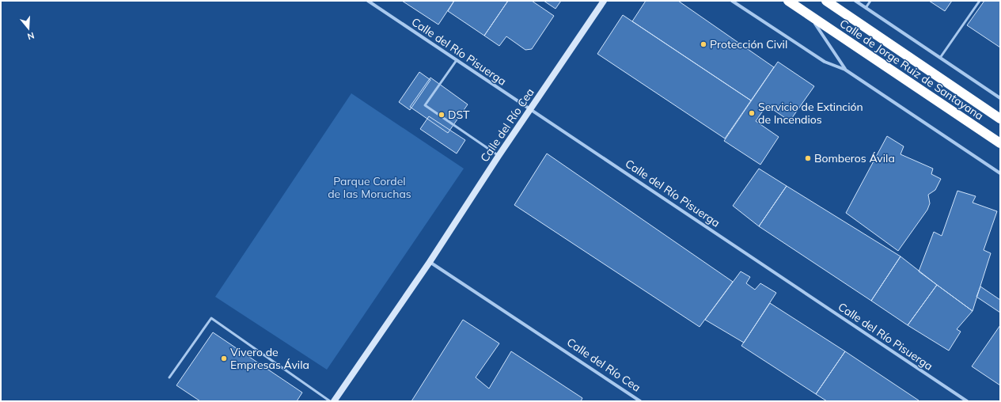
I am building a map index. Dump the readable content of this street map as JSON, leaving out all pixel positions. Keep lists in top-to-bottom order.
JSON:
{
  "streets": {
    "highway": ["Calle de Jorge Ruiz de Santayana"],
    "street": ["Calle del Río Pisuerga", "Calle del Río Cea"]
  },
  "crossings": [
    ["Calle del Río Pisuerga", "Calle del Río Cea"]
  ],
  "parks": ["Parque Cordel de las Moruchas"],
  "places": [
    "Protección Civil",
    "Servicio de Extinción de Incendios",
    "DST",
    "Bomberos Ávila",
    "Vivero de Empresas Ávila"
  ],
  "north": "bottom"
}
